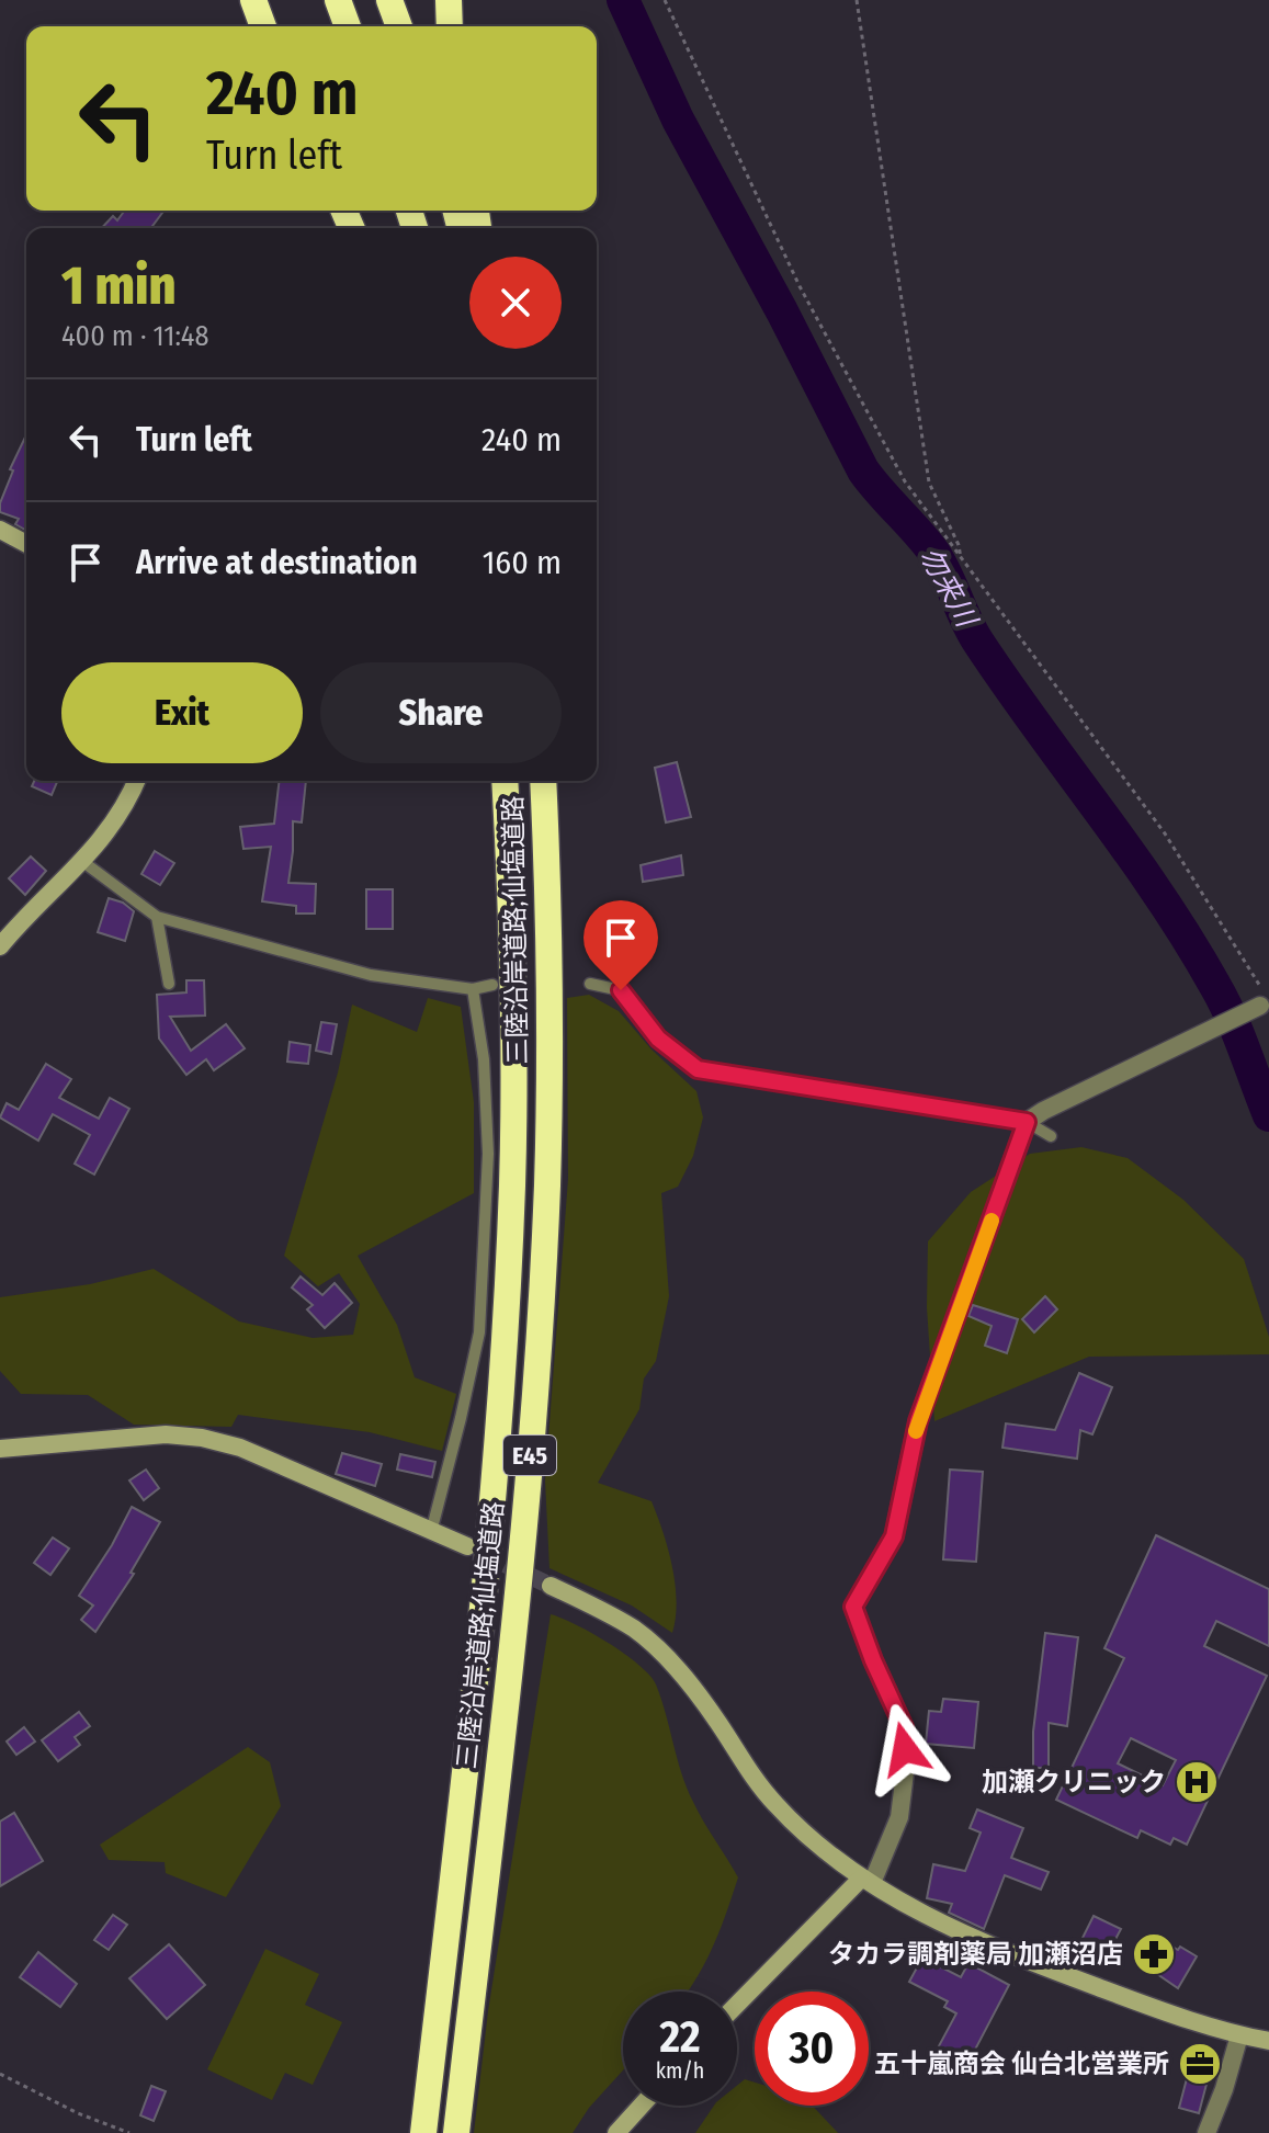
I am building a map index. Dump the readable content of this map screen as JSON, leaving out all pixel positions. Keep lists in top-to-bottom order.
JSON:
{
  "streets": {
    "highway": ["三陸沿岸道路;仙塩道路", "E45"]
  },
  "water": ["勿来川"],
  "places": {
    "hospital": ["加瀬クリニック"],
    "pharmacy": ["タカラ調剤薬局 加瀬沼店"],
    "office": ["五十嵐商会 仙台北営業所"]
  },
  "page": {
    "turn": ["240 m", "Turn left"],
    "heading": ["1 min", "400 m · 11:48"],
    "list": [
      {
        "name": "Turn left",
        "value": "240 m"
      },
      {
        "name": "Arrive at destination",
        "value": "160 m"
      }
    ],
    "buttons": ["Exit", "Share"],
    "speed": "22 km/h",
    "limit": "30"
  }
}
